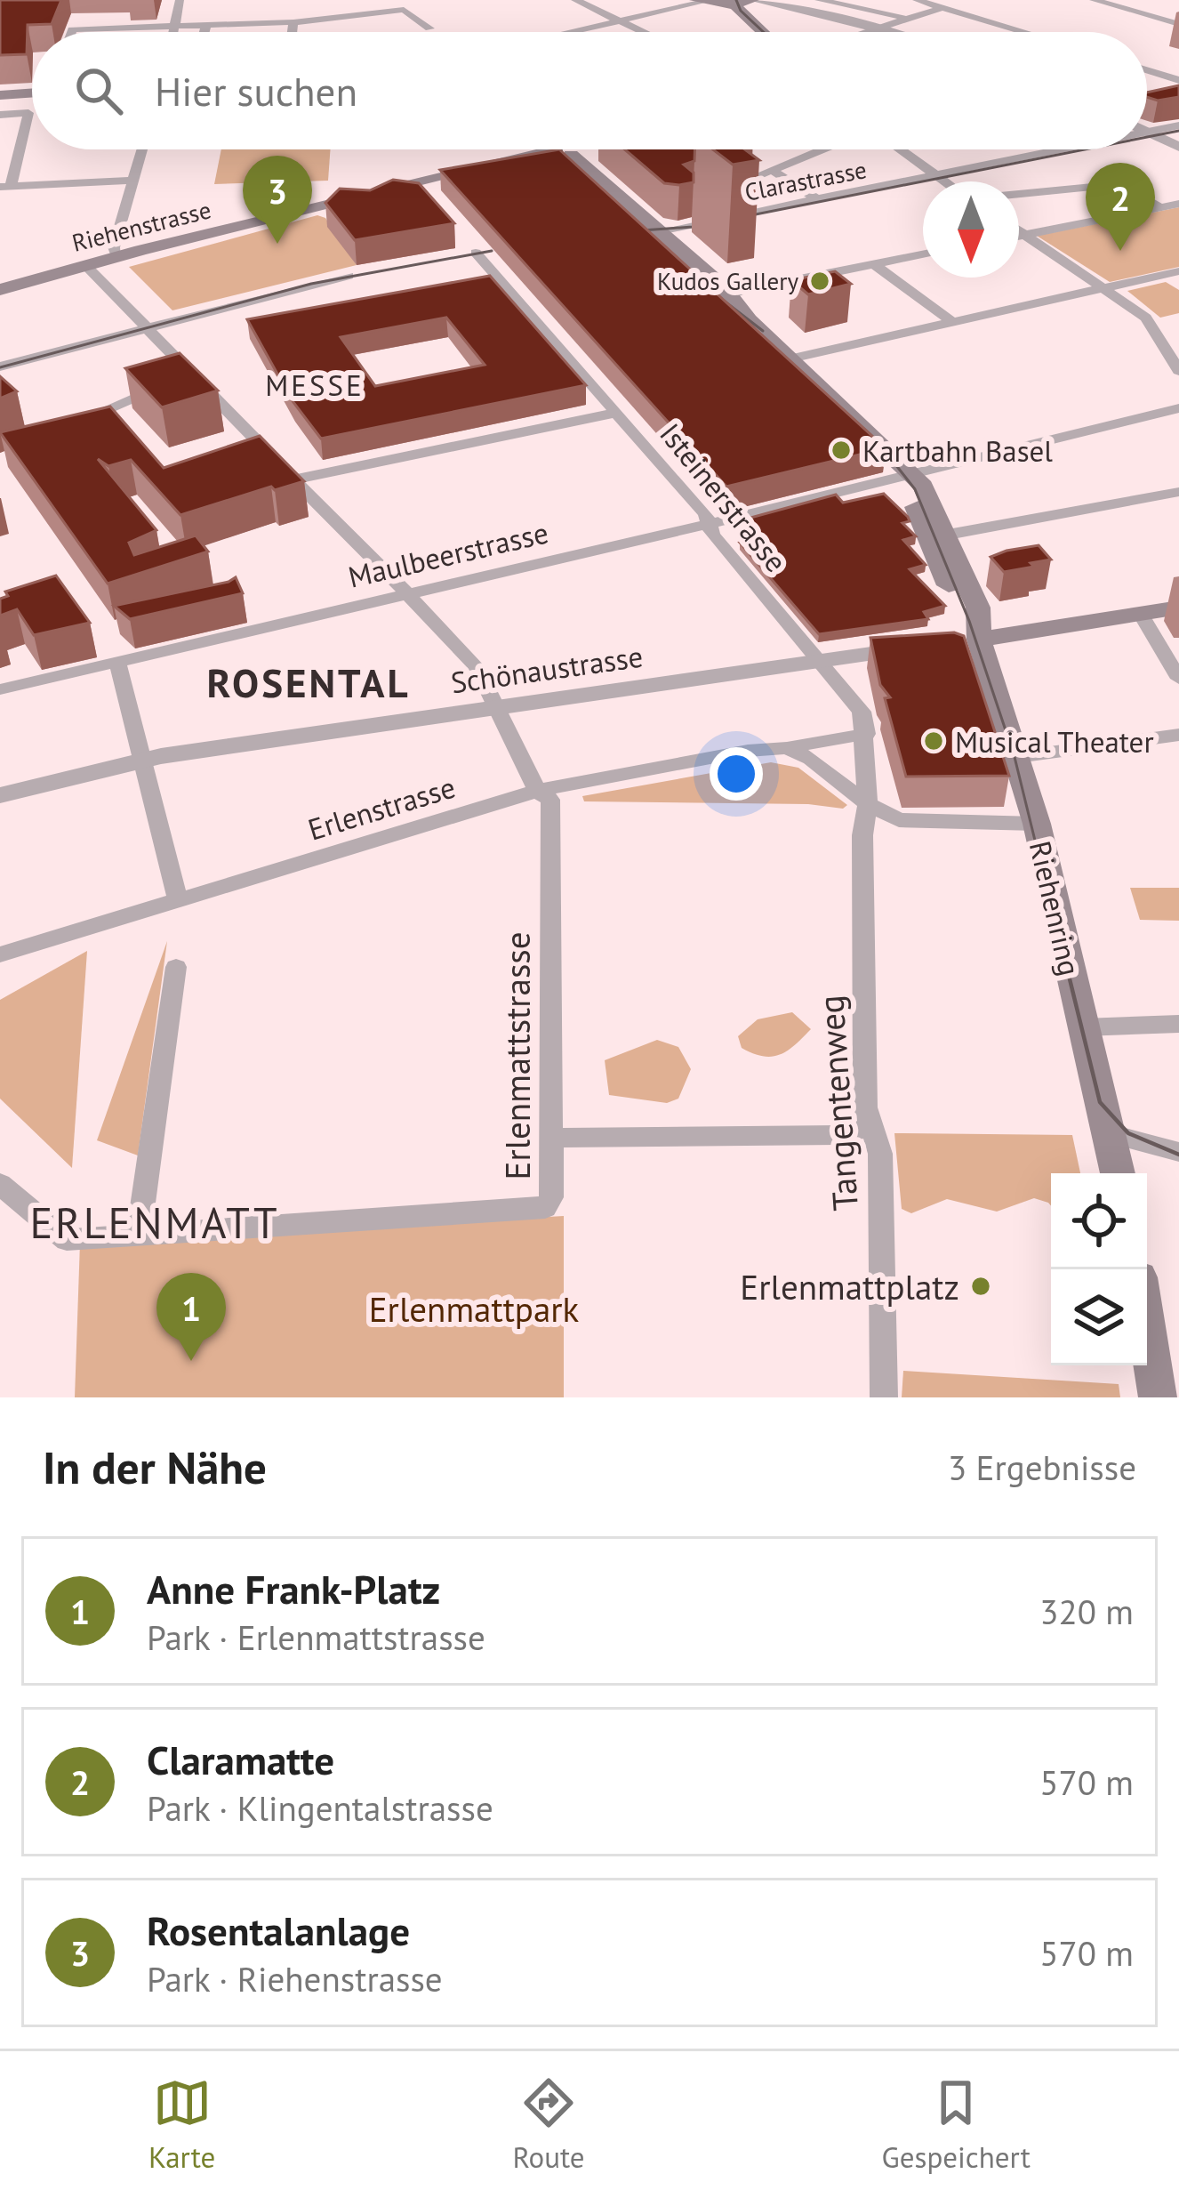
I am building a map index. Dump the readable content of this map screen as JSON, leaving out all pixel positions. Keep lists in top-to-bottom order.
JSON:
{
  "streets": {
    "main road": ["Riehenstrasse", "Riehenring"],
    "street": [
      "Clarastrasse",
      "Isteinerstrasse",
      "Maulbeerstrasse",
      "Schönaustrasse",
      "Erlenstrasse",
      "Erlenmattstrasse",
      "Tangentenweg"
    ]
  },
  "crossings": [
    ["Clarastrasse", "Riehenring"],
    ["Isteinerstrasse", "Maulbeerstrasse"],
    ["Isteinerstrasse", "Schönaustrasse"],
    ["Isteinerstrasse", "Erlenstrasse"],
    ["Isteinerstrasse", "Tangentenweg"],
    ["Maulbeerstrasse", "Riehenring"],
    ["Schönaustrasse", "Riehenring"],
    ["Erlenstrasse", "Erlenmattstrasse"]
  ],
  "districts": ["MESSE", "ROSENTAL", "ERLENMATT"],
  "parks": ["Erlenmattpark"],
  "places": [
    "Kudos Gallery",
    "Kartbahn Basel",
    "Musical Theater",
    "Erlenmattplatz"
  ],
  "north": "bottom",
  "page": {
    "search": "Hier suchen",
    "pins": ["3", "2", "1"],
    "heading": ["In der Nähe", "3 Ergebnisse"],
    "list": [
      {
        "mark": "1",
        "name": "Anne Frank-Platz",
        "note": "Park · Erlenmattstrasse",
        "value": "320 m"
      },
      {
        "mark": "2",
        "name": "Claramatte",
        "note": "Park · Klingentalstrasse",
        "value": "570 m"
      },
      {
        "mark": "3",
        "name": "Rosentalanlage",
        "note": "Park · Riehenstrasse",
        "value": "570 m"
      }
    ],
    "nav": ["Karte", "Route", "Gespeichert"]
  }
}
